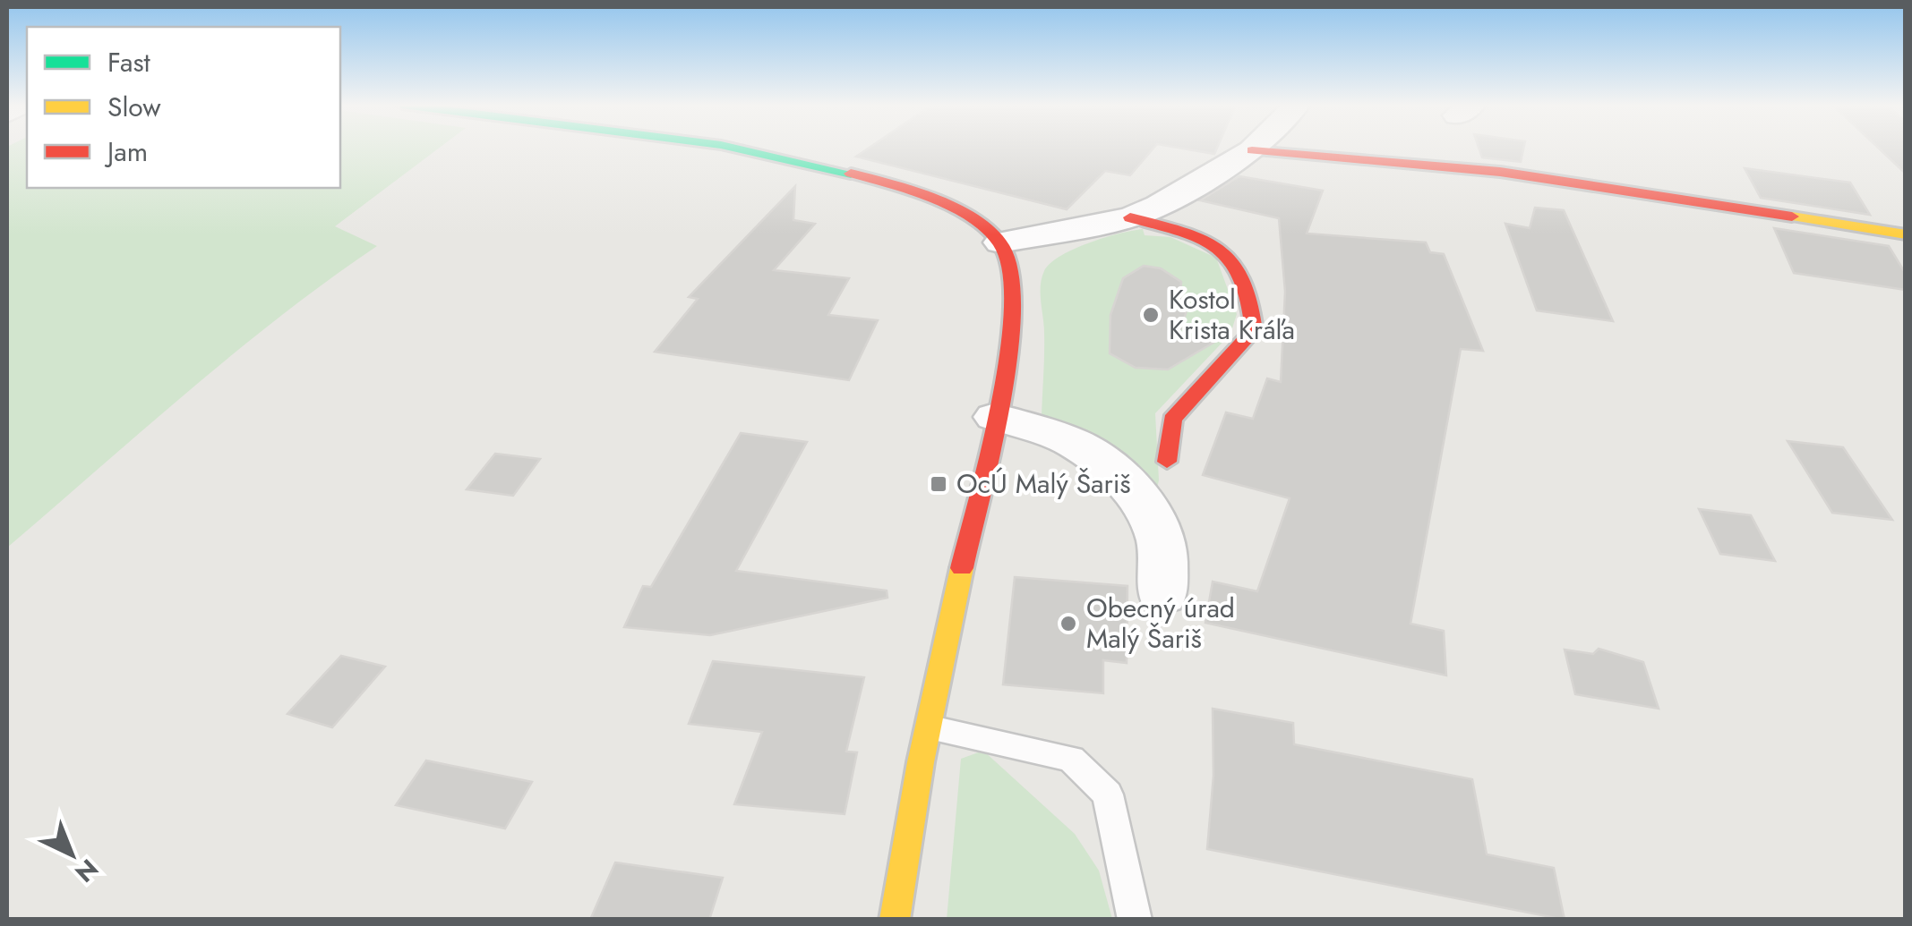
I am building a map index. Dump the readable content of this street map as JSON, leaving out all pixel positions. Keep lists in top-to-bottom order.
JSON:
{
  "places": {
    "other": ["Kostol Krista Kráľa", "Obecný úrad Malý Šariš"],
    "transit": ["OcÚ Malý Šariš"]
  },
  "legend": ["Fast", "Slow", "Jam"],
  "north": "bottom right"
}
